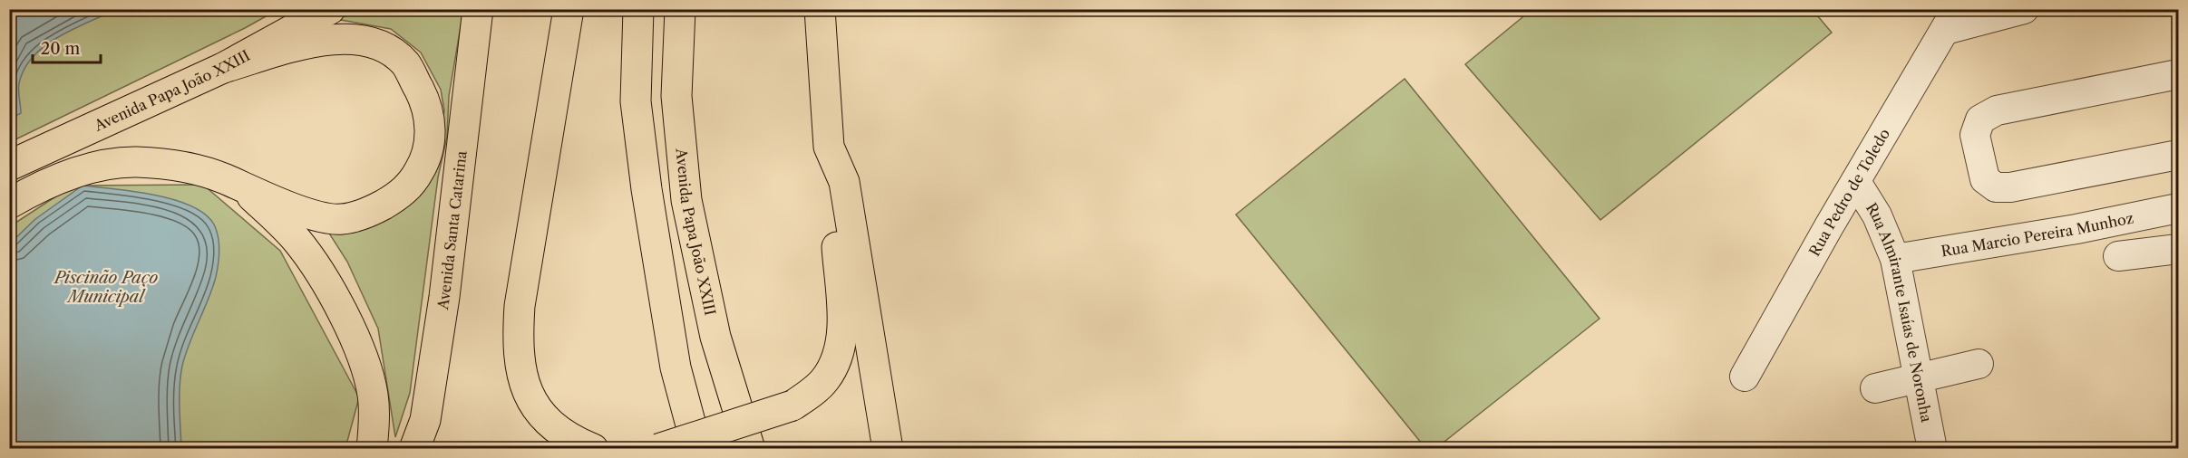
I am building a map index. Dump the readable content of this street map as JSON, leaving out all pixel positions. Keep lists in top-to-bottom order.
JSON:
{
  "streets": {
    "main road": ["Avenida Papa João XXIII", "Avenida Santa Catarina"],
    "street": ["Rua Pedro de Toledo", "Rua Marcio Pereira Munhoz", "Rua Almirante Isaías de Noronha"]
  },
  "crossings": [
    ["Rua Pedro de Toledo", "Rua Almirante Isaías de Noronha"],
    ["Rua Marcio Pereira Munhoz", "Rua Almirante Isaías de Noronha"]
  ],
  "water": ["Piscinão Paço Municipal"],
  "scale_bar": "20 m"
}
